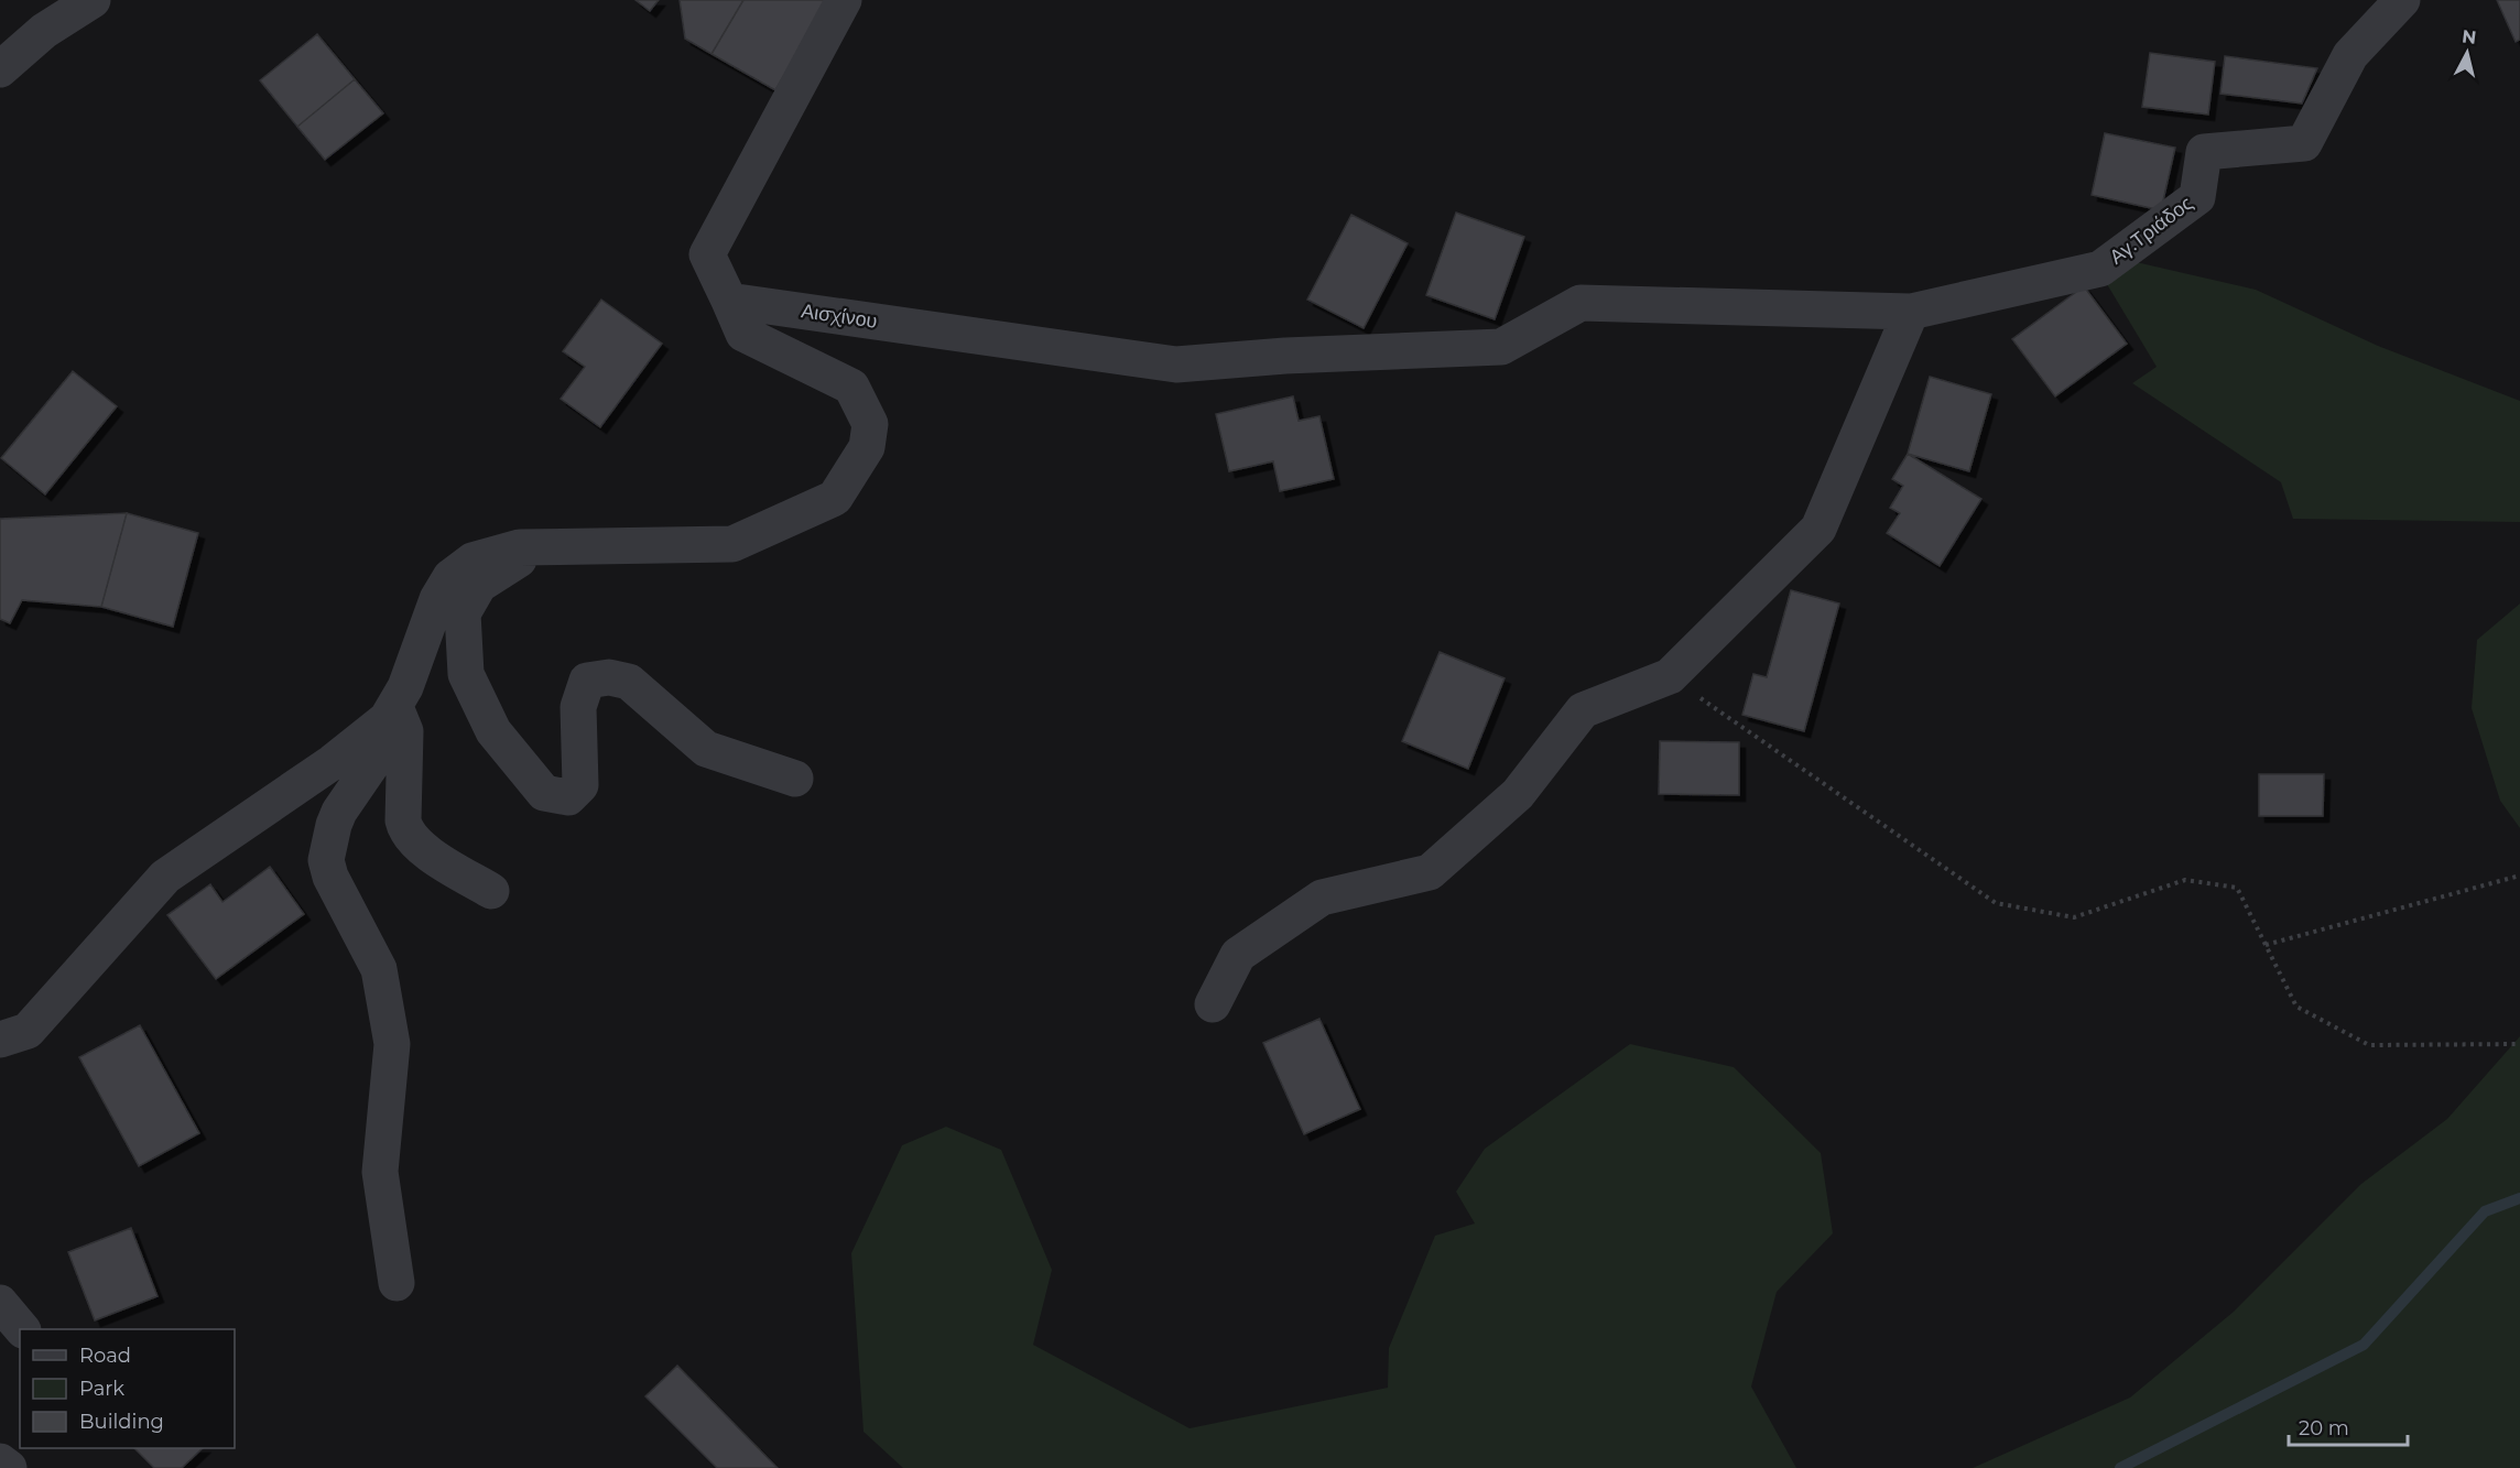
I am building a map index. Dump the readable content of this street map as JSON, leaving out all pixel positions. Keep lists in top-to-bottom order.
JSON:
{
  "streets": {
    "street": ["Αγ.Τριάδος", "Αισχίνου"]
  },
  "crossings": [
    ["Αγ.Τριάδος", "Αισχίνου"]
  ],
  "legend": ["Road", "Park", "Building"],
  "scale_bar": "20 m",
  "north": "top"
}
